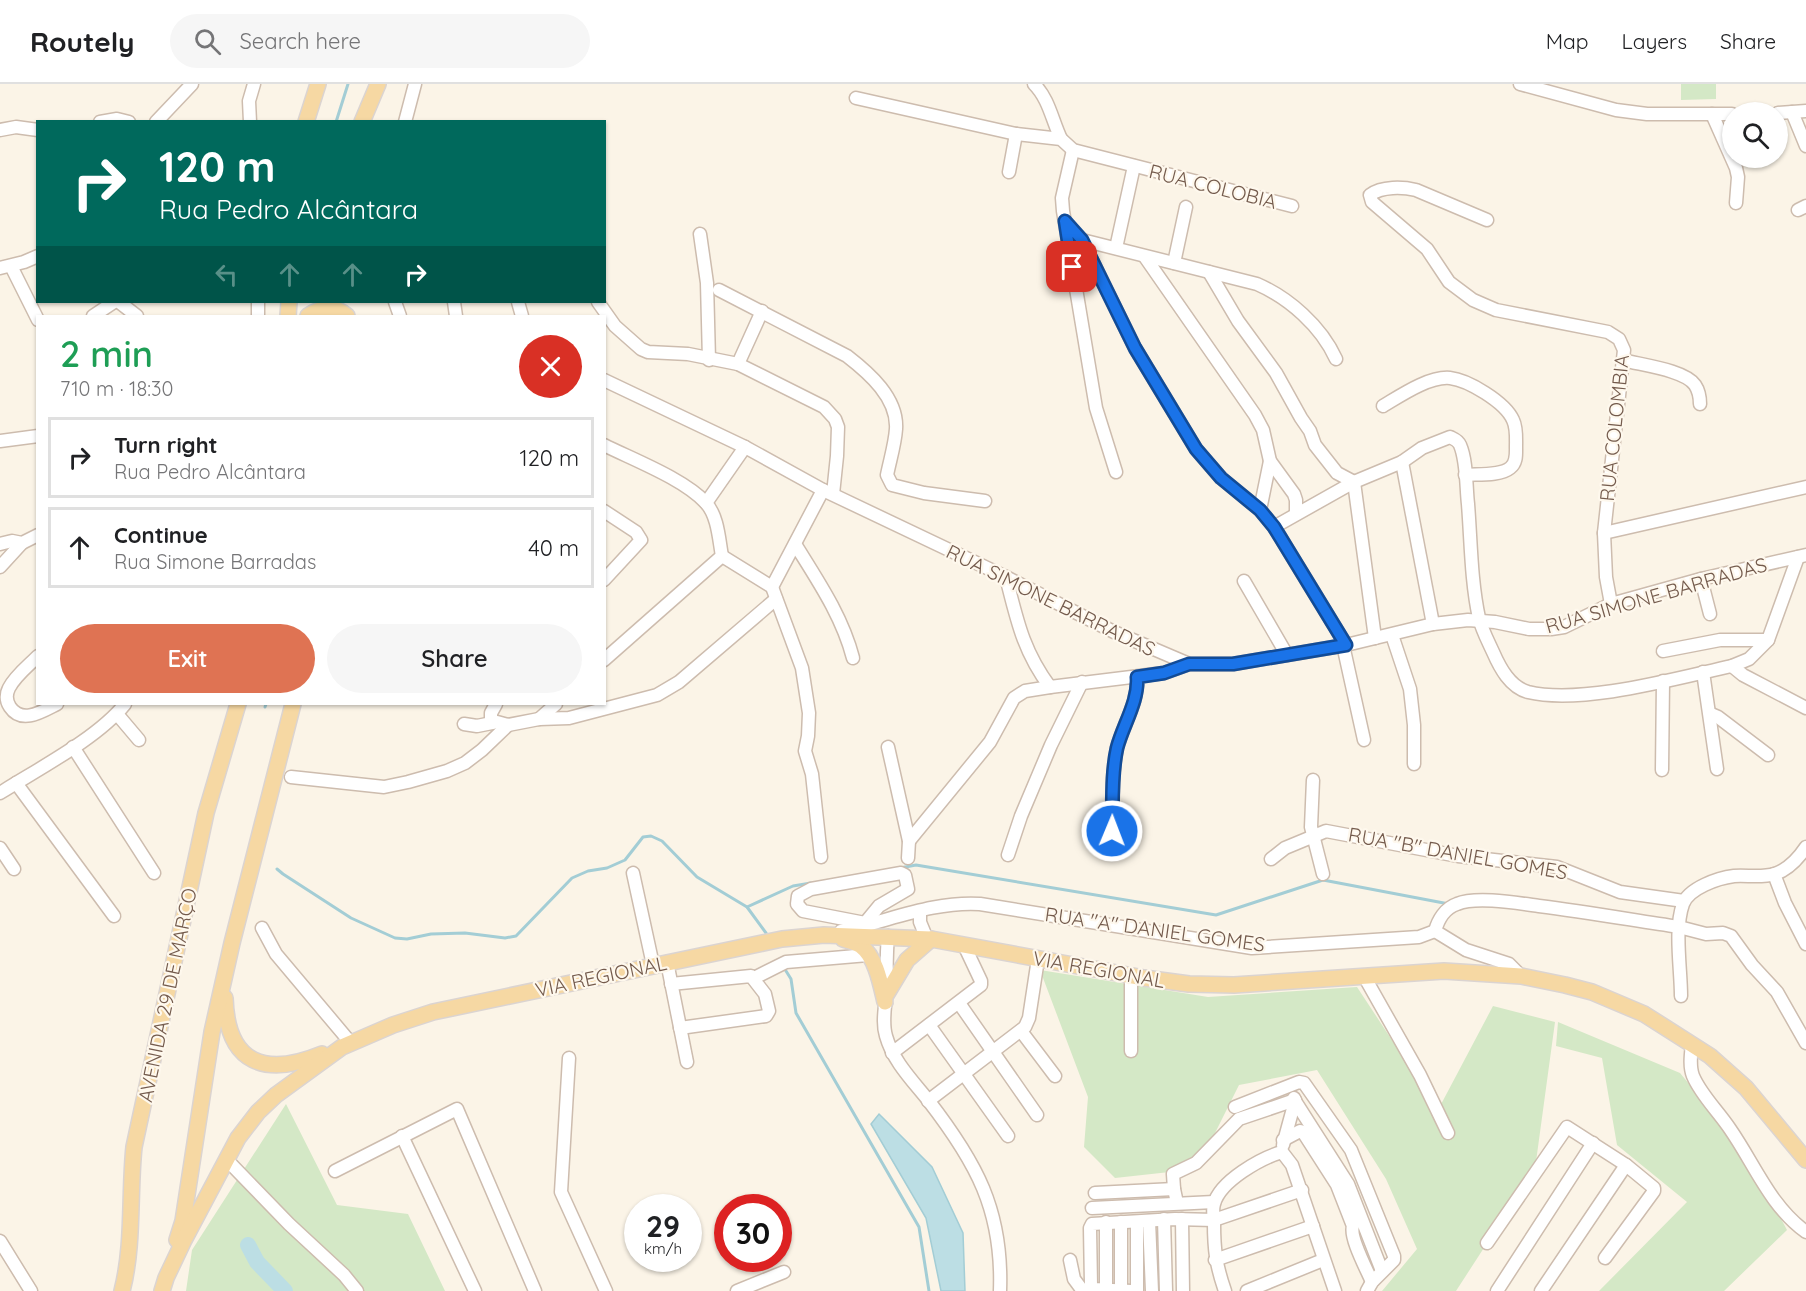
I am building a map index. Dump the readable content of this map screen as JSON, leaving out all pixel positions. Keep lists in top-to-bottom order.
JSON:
{
  "streets": {
    "main road": ["VIA REGIONAL", "AVENIDA 29 DE MARÇO"],
    "street": [
      "RUA COLOBIA",
      "RUA COLOMBIA",
      "RUA SIMONE BARRADAS",
      "RUA \"B\" DANIEL GOMES",
      "RUA \"A\" DANIEL GOMES"
    ]
  },
  "crossings": [
    ["RUA COLOMBIA", "RUA SIMONE BARRADAS"],
    ["RUA \"A\" DANIEL GOMES", "VIA REGIONAL"]
  ],
  "page": {
    "header": "Routely",
    "search": "Search here",
    "nav": ["Map", "Layers", "Share"],
    "turn": ["120 m", "Rua Pedro Alcântara"],
    "heading": ["2 min", "710 m · 18:30"],
    "list": [
      {
        "name": "Turn right",
        "note": "Rua Pedro Alcântara",
        "value": "120 m"
      },
      {
        "name": "Continue",
        "note": "Rua Simone Barradas",
        "value": "40 m"
      }
    ],
    "buttons": ["Exit", "Share"],
    "speed": "29 km/h",
    "limit": "30"
  }
}
